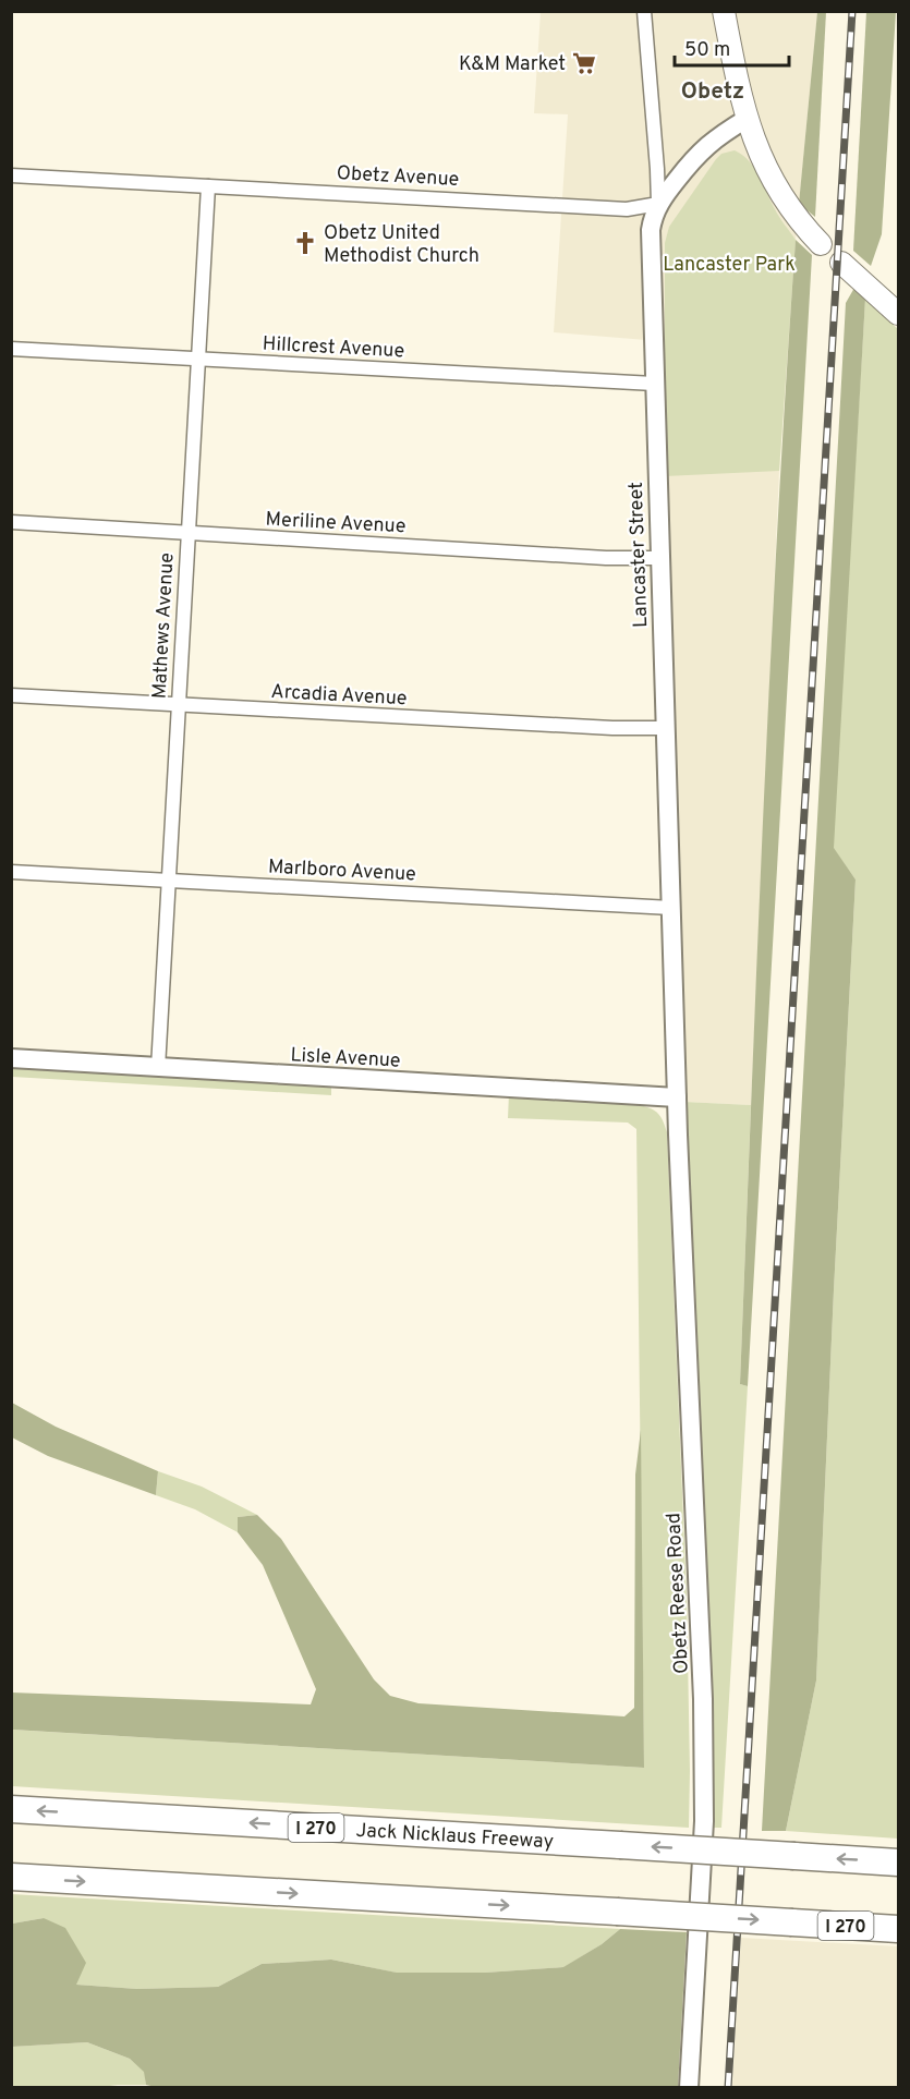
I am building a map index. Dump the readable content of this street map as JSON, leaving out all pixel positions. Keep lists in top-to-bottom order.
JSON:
{
  "streets": {
    "highway": ["I 270", "Jack Nicklaus Freeway"],
    "street": [
      "Obetz Avenue",
      "Hillcrest Avenue",
      "Meriline Avenue",
      "Lancaster Street",
      "Mathews Avenue",
      "Arcadia Avenue",
      "Marlboro Avenue",
      "Lisle Avenue",
      "Obetz Reese Road"
    ]
  },
  "crossings": [
    ["Obetz Avenue", "Lancaster Street"],
    ["Obetz Avenue", "Mathews Avenue"],
    ["Hillcrest Avenue", "Lancaster Street"],
    ["Hillcrest Avenue", "Mathews Avenue"],
    ["Meriline Avenue", "Lancaster Street"],
    ["Meriline Avenue", "Mathews Avenue"],
    ["Lancaster Street", "Arcadia Avenue"],
    ["Lancaster Street", "Marlboro Avenue"],
    ["Lancaster Street", "Lisle Avenue"],
    ["Lancaster Street", "Obetz Reese Road"],
    ["Mathews Avenue", "Arcadia Avenue"],
    ["Mathews Avenue", "Marlboro Avenue"],
    ["Mathews Avenue", "Lisle Avenue"],
    ["Lisle Avenue", "Obetz Reese Road"]
  ],
  "districts": ["Obetz"],
  "parks": ["Lancaster Park"],
  "places": {
    "supermarket": ["K&M Market"],
    "church": ["Obetz United Methodist Church"]
  },
  "scale_bar": "50 m"
}
